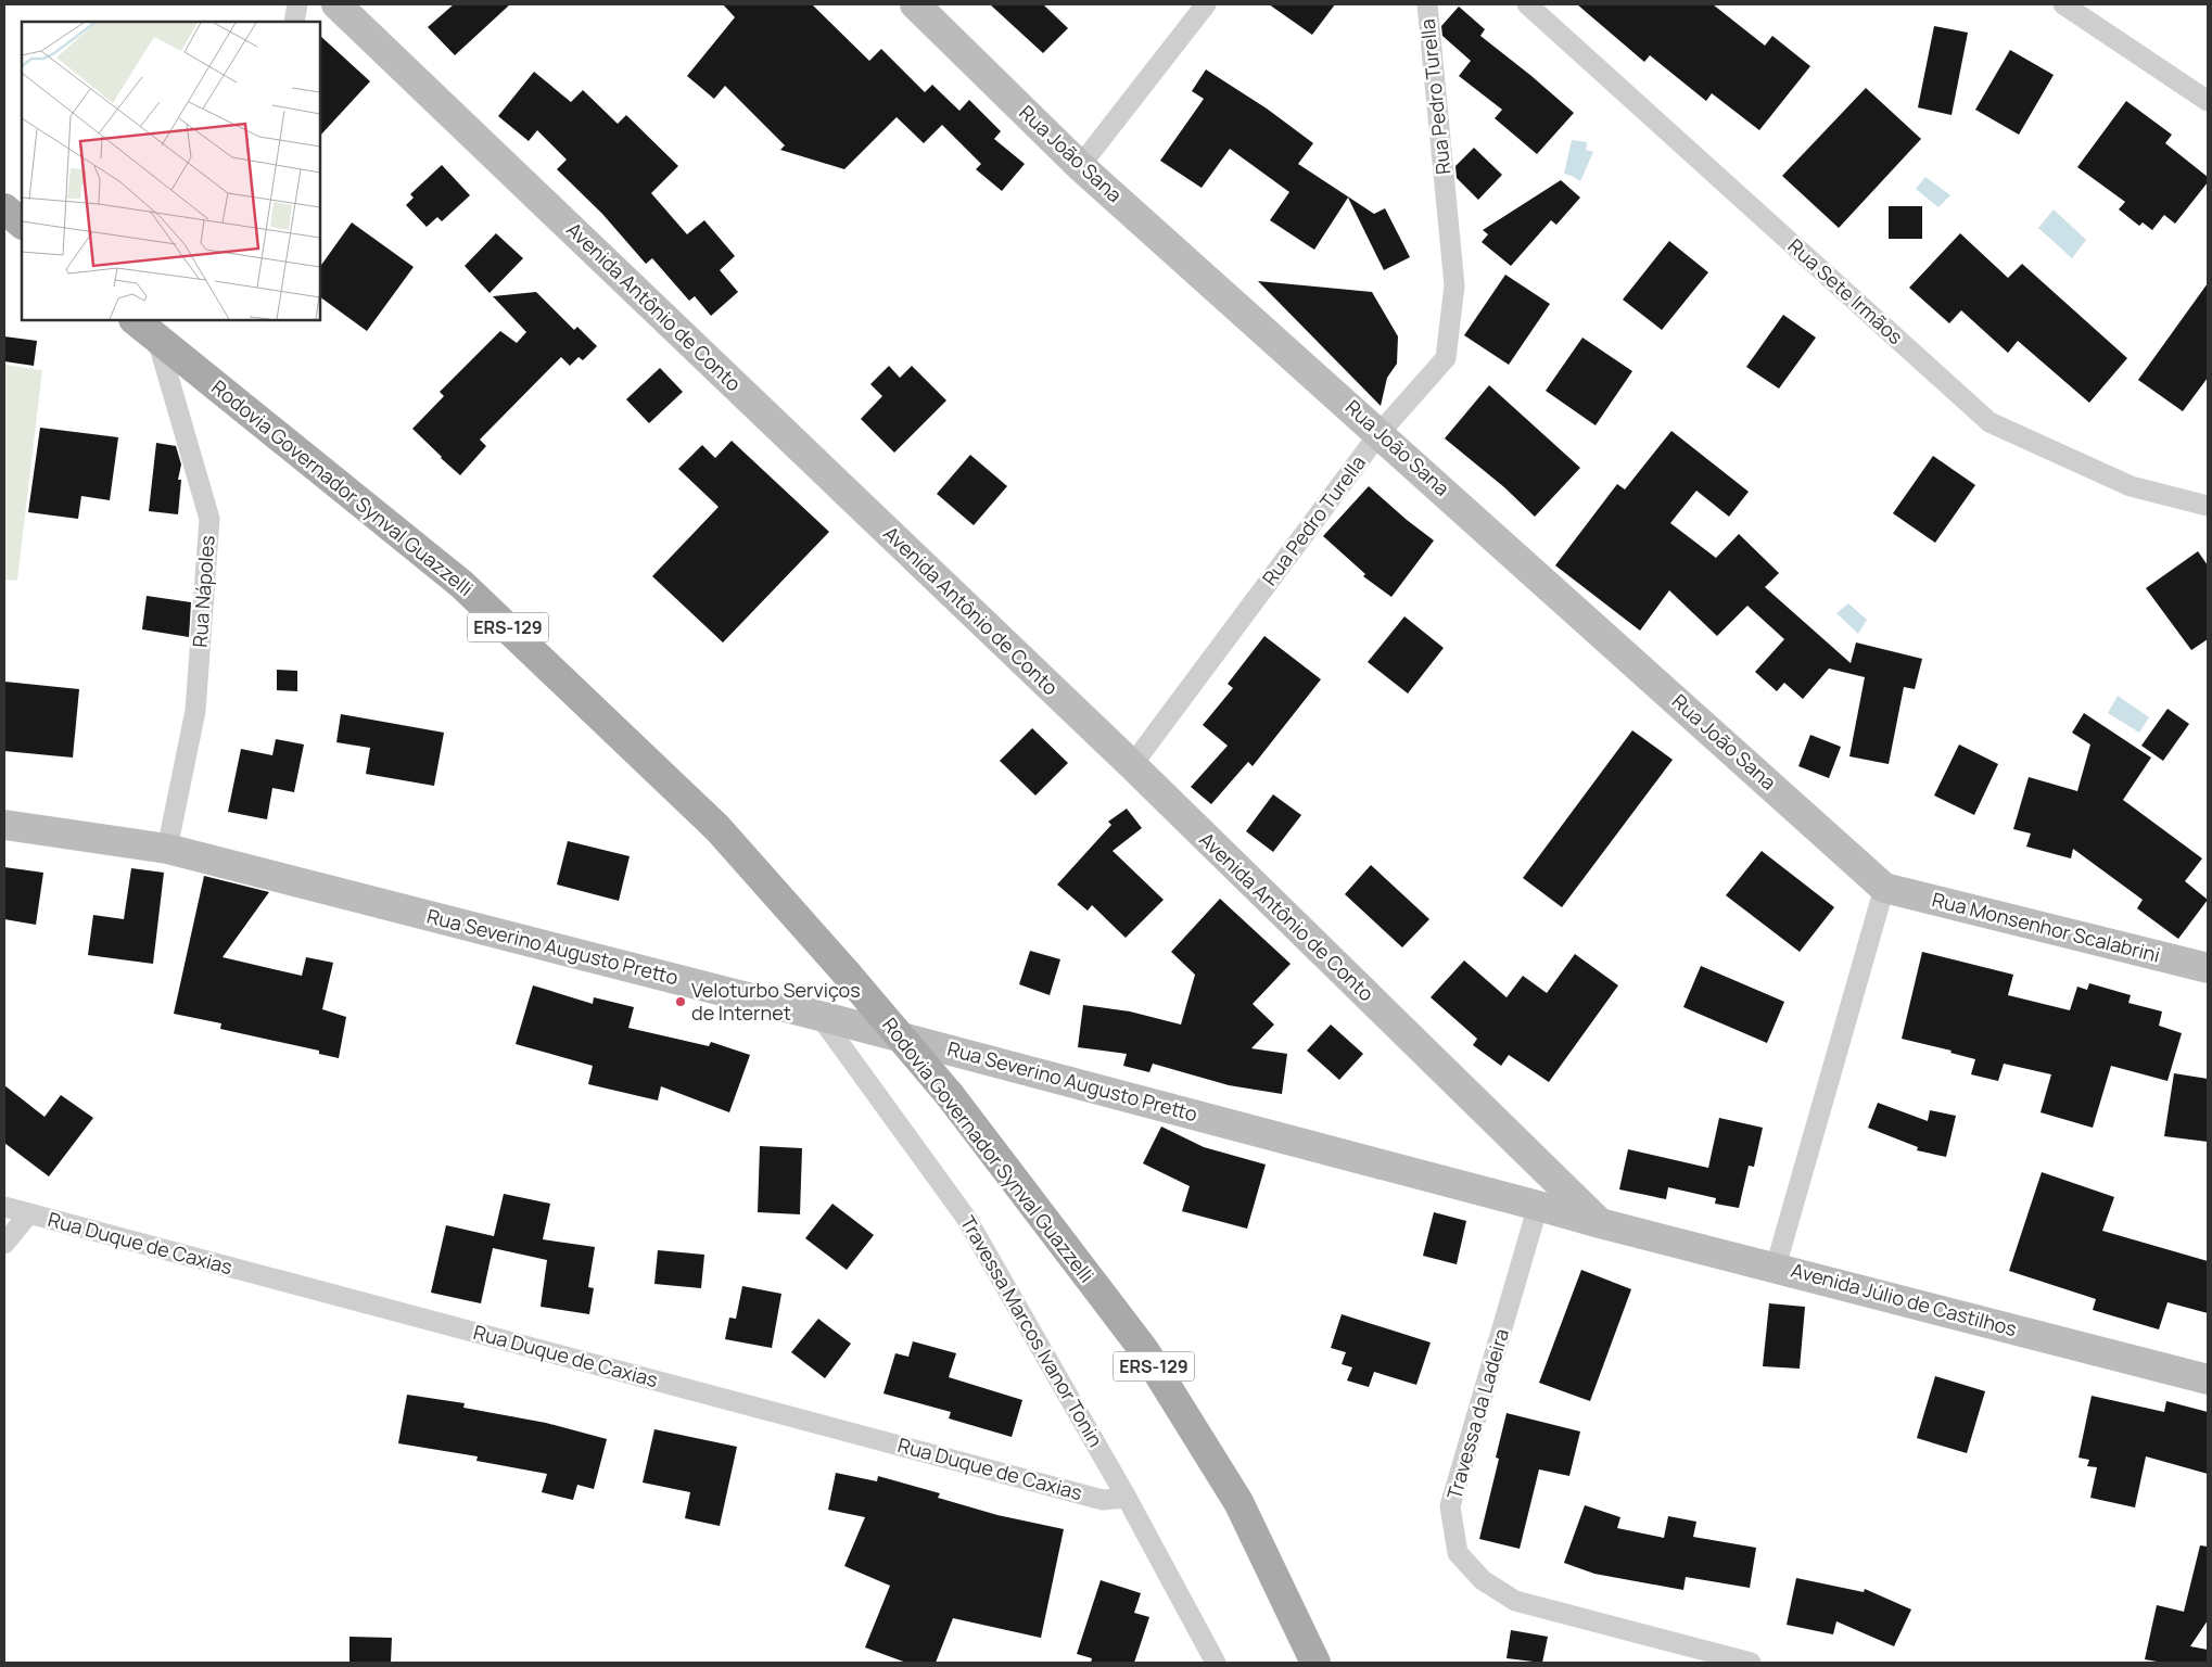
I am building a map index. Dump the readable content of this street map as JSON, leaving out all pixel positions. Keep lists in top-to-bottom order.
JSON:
{
  "streets": {
    "main road": ["Rodovia Governador Synval Guazzelli", "ERS-129"],
    "street": [
      "Rua Pedro Turella",
      "Rua João Sana",
      "Rua Sete Irmãos",
      "Avenida Antônio de Conto",
      "Rua Nápoles",
      "Rua Monsenhor Scalabrini",
      "Rua Severino Augusto Pretto",
      "Rua Duque de Caxias",
      "Avenida Júlio de Castilhos",
      "Travessa Marcos Ivanor Tonin",
      "Travessa da Ladeira"
    ]
  },
  "crossings": [
    ["Rua Pedro Turella", "Rua João Sana"],
    ["Rua Pedro Turella", "Avenida Antônio de Conto"],
    ["Rua João Sana", "Rua Monsenhor Scalabrini"],
    ["Avenida Antônio de Conto", "Rua Severino Augusto Pretto"],
    ["Avenida Antônio de Conto", "Avenida Júlio de Castilhos"],
    ["Rodovia Governador Synval Guazzelli", "Rua Nápoles"],
    ["Rua Nápoles", "Rua Severino Augusto Pretto"],
    ["Rua Severino Augusto Pretto", "Avenida Júlio de Castilhos"],
    ["Rua Severino Augusto Pretto", "Travessa Marcos Ivanor Tonin"],
    ["Rua Severino Augusto Pretto", "Travessa da Ladeira"],
    ["Rua Duque de Caxias", "Travessa Marcos Ivanor Tonin"]
  ],
  "places": ["Veloturbo Serviços de Internet"]
}
